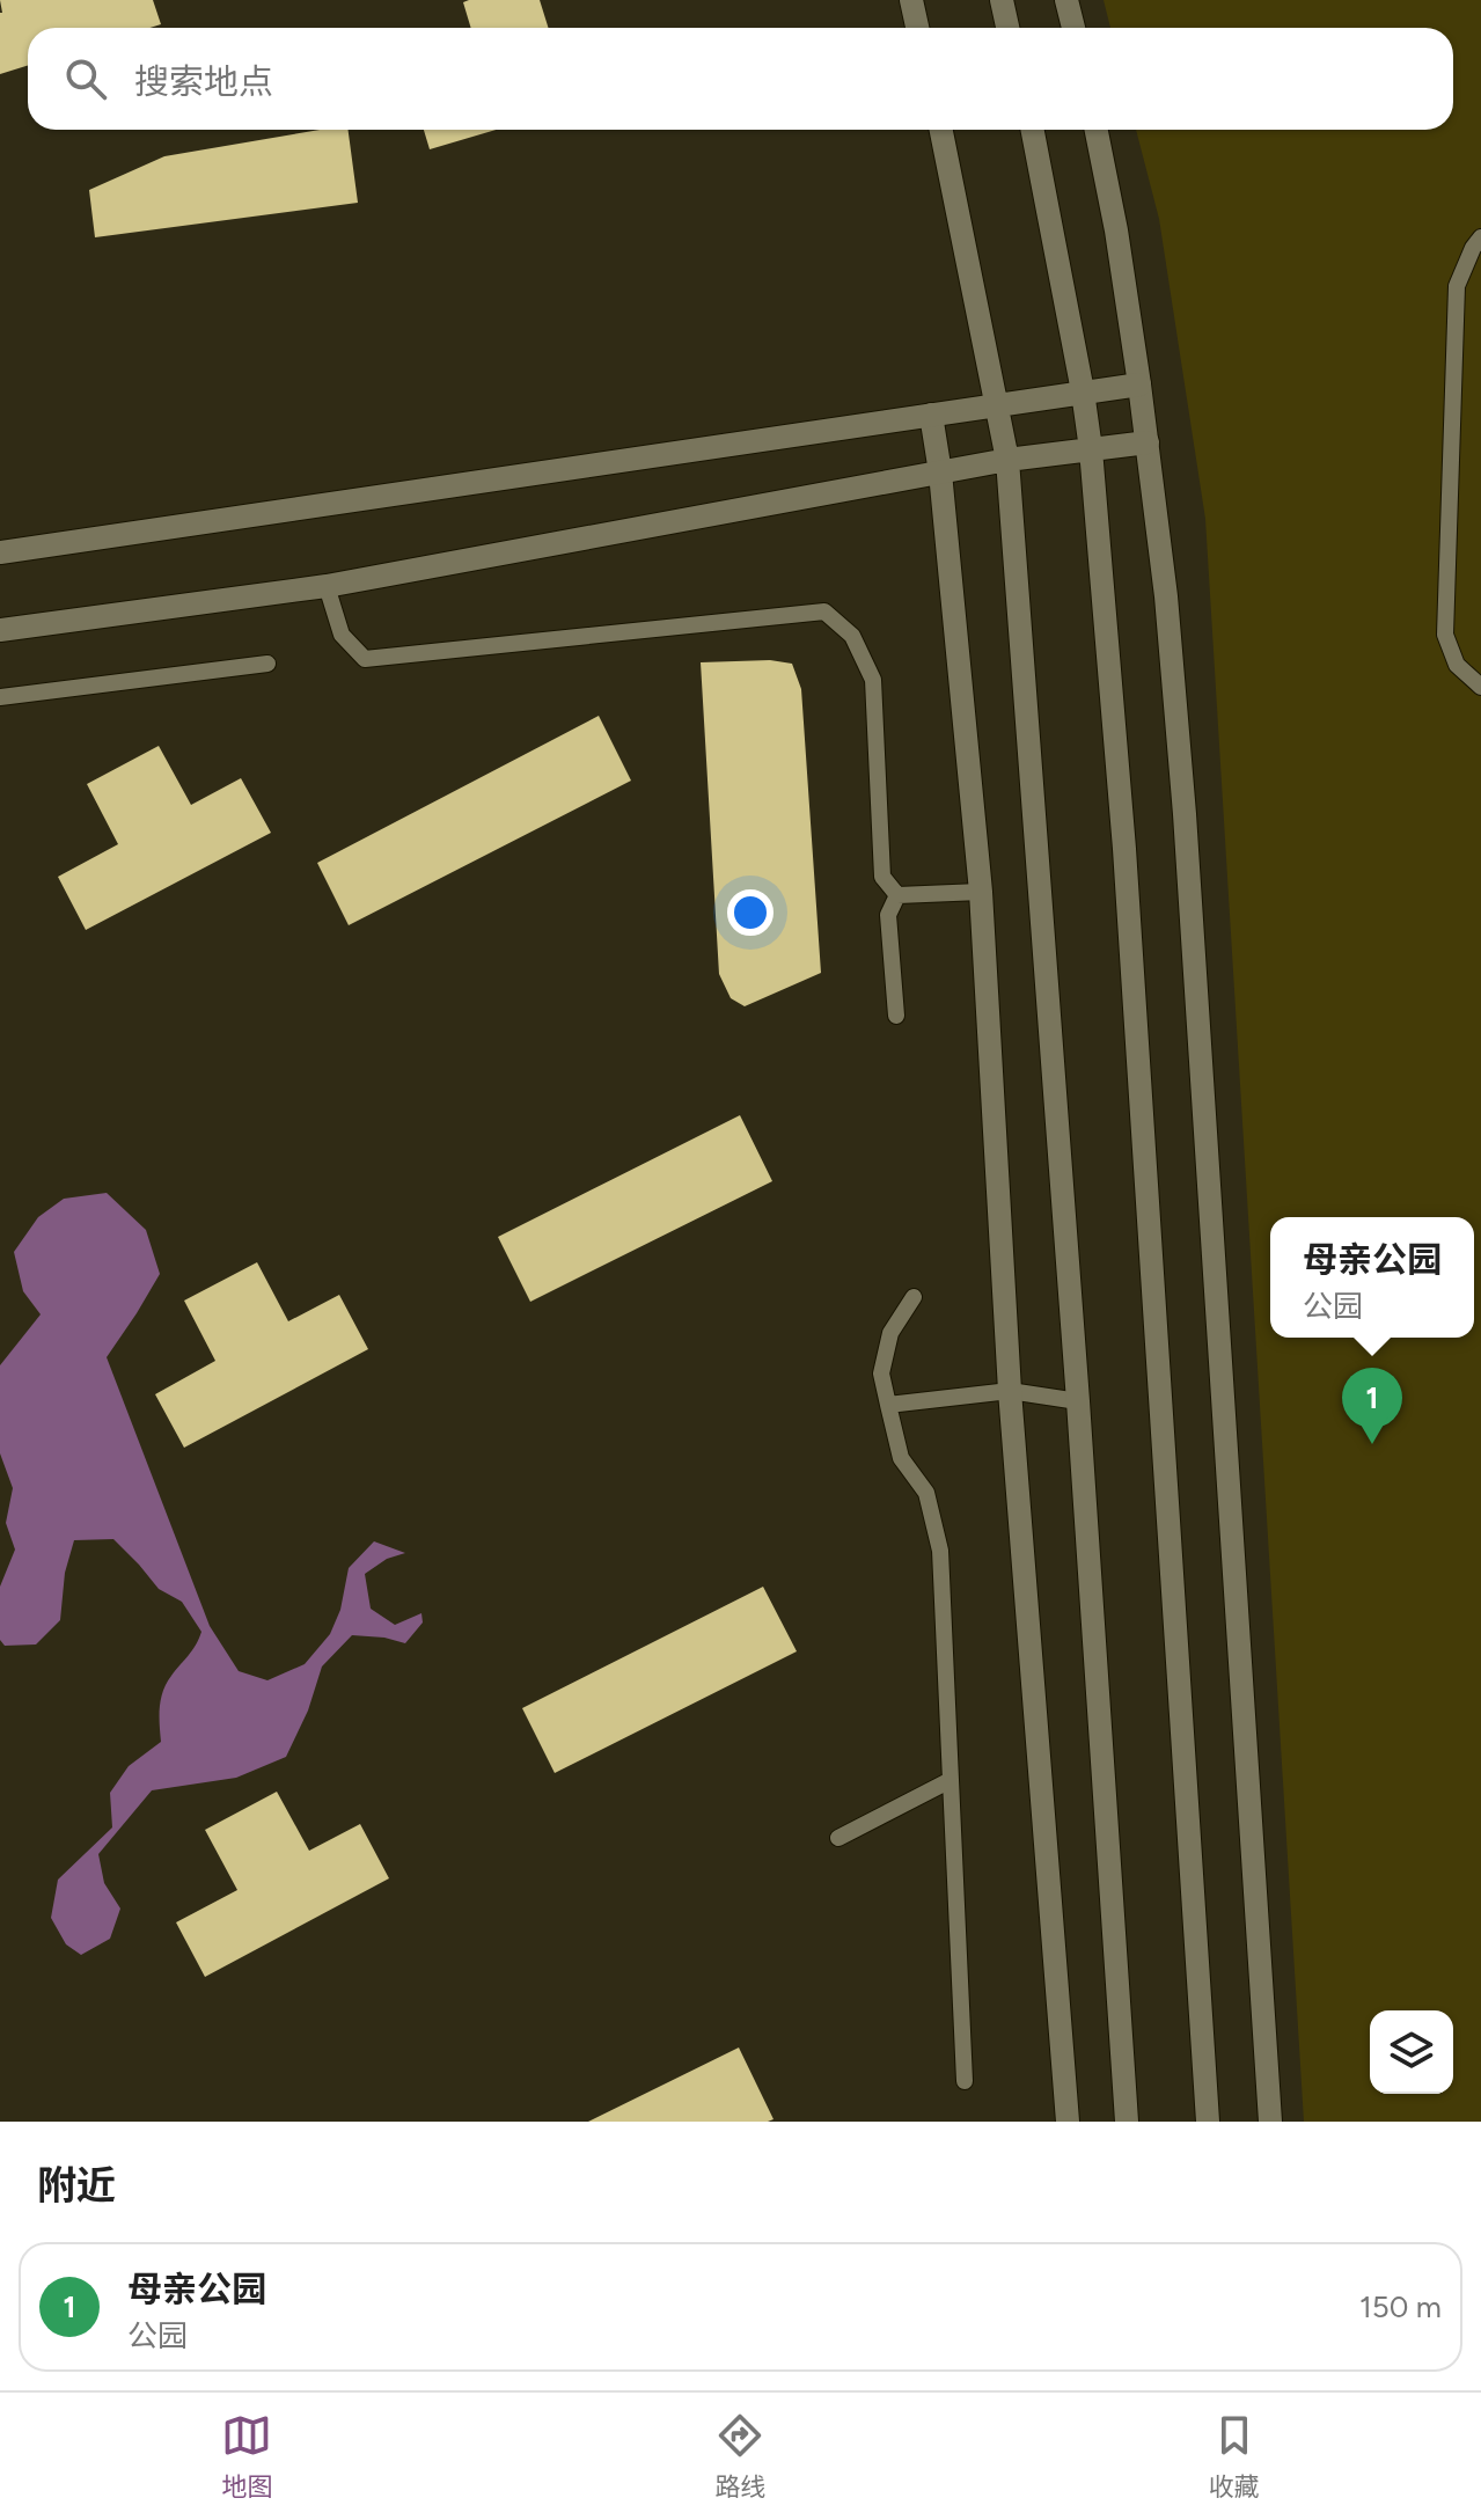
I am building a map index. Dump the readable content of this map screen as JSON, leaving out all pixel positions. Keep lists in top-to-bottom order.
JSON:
{
  "page": {
    "search": "搜索地点",
    "popup": ["母亲公园", "公园"],
    "pins": "1",
    "heading": "附近",
    "list": [
      {
        "mark": "1",
        "name": "母亲公园",
        "note": "公园",
        "value": "150 m"
      }
    ],
    "nav": ["地图", "路线", "收藏"]
  }
}
